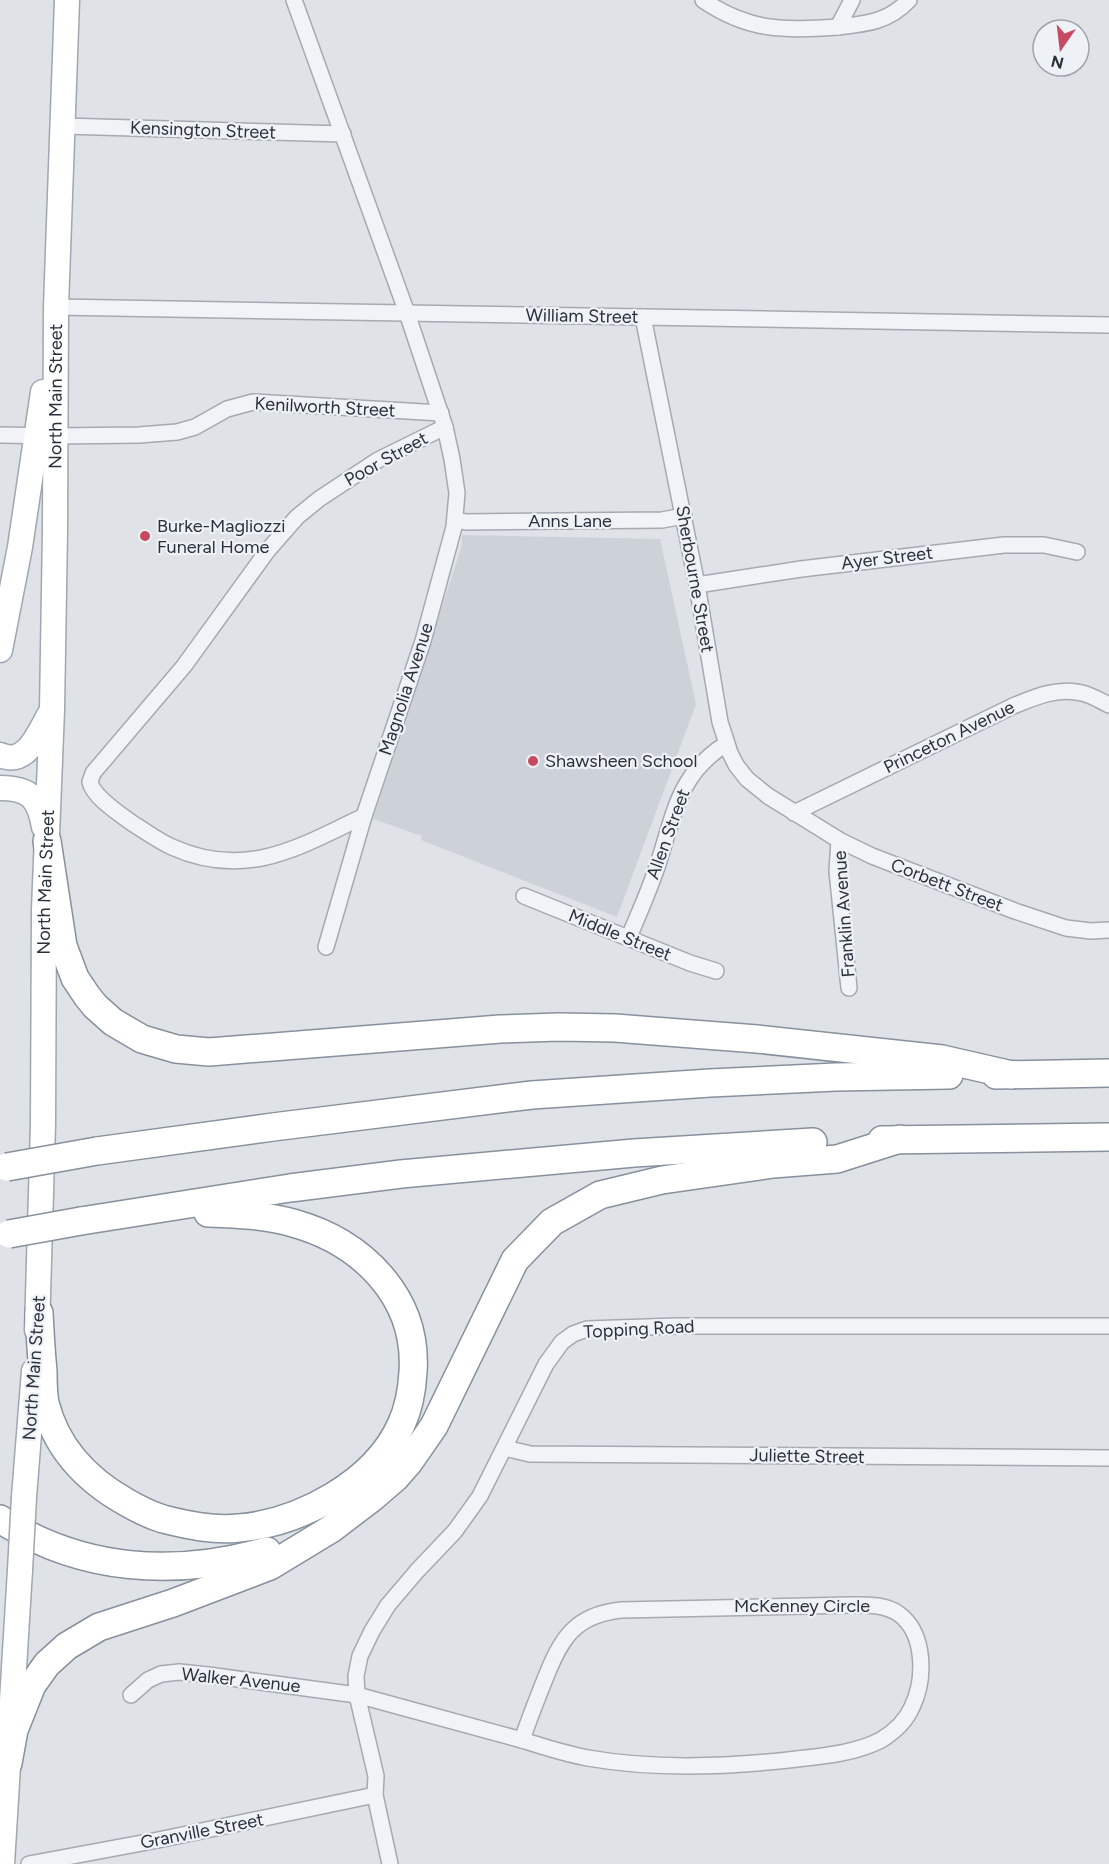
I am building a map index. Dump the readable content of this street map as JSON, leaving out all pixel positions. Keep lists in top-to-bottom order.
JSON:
{
  "streets": {
    "main road": ["North Main Street"],
    "street": [
      "Kensington Street",
      "William Street",
      "Kenilworth Street",
      "Poor Street",
      "Anns Lane",
      "Ayer Street",
      "Sherbourne Street",
      "Magnolia Avenue",
      "Princeton Avenue",
      "Allen Street",
      "Corbett Street",
      "Franklin Avenue",
      "Middle Street",
      "Topping Road",
      "Juliette Street",
      "McKenney Circle",
      "Walker Avenue",
      "Granville Street"
    ]
  },
  "crossings": [
    ["Kensington Street", "North Main Street"],
    ["Kensington Street", "Poor Street"],
    ["William Street", "North Main Street"],
    ["William Street", "Poor Street"],
    ["William Street", "Sherbourne Street"],
    ["North Main Street", "Kenilworth Street"],
    ["Kenilworth Street", "Poor Street"],
    ["Kenilworth Street", "Magnolia Avenue"],
    ["Poor Street", "Magnolia Avenue"],
    ["Anns Lane", "Sherbourne Street"],
    ["Anns Lane", "Magnolia Avenue"],
    ["Ayer Street", "Sherbourne Street"],
    ["Sherbourne Street", "Princeton Avenue"],
    ["Sherbourne Street", "Allen Street"],
    ["Sherbourne Street", "Corbett Street"],
    ["Princeton Avenue", "Corbett Street"],
    ["Allen Street", "Middle Street"],
    ["Corbett Street", "Franklin Avenue"],
    ["Topping Road", "Juliette Street"],
    ["Topping Road", "McKenney Circle"],
    ["Topping Road", "Walker Avenue"],
    ["Topping Road", "Granville Street"],
    ["McKenney Circle", "Walker Avenue"]
  ],
  "places": ["Burke-Magliozzi Funeral Home", "Shawsheen School"],
  "north": "bottom"
}
